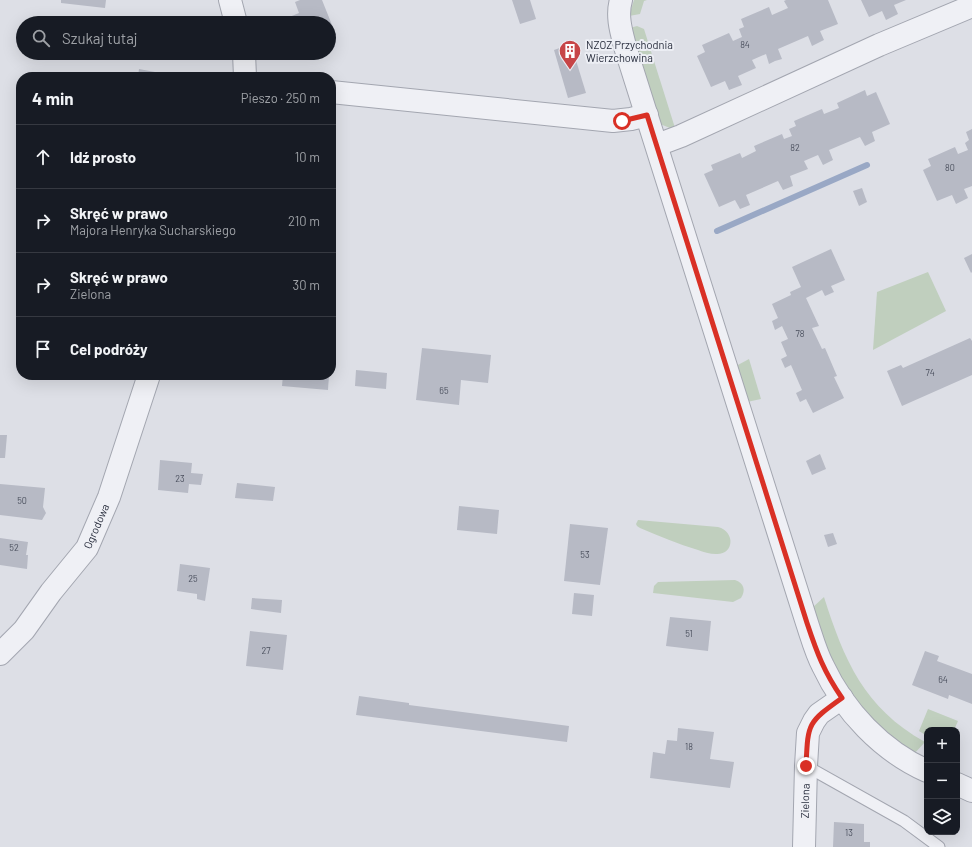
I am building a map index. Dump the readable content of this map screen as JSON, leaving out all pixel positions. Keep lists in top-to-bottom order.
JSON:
{
  "streets": {
    "street": ["Ogrodowa", "Zielona"]
  },
  "places": {
    "building": ["NZOZ Przychodnia Wierzchowina"]
  },
  "house_numbers": [
    "84",
    "82",
    "80",
    "78",
    "74",
    "65",
    "23",
    "50",
    "52",
    "53",
    "25",
    "51",
    "27",
    "64",
    "18",
    "13"
  ],
  "page": {
    "search": "Szukaj tutaj",
    "heading": ["4 min", "Pieszo · 250 m"],
    "list": [
      ["Idź prosto", "10 m"],
      ["Skręć w prawo", "Majora Henryka Sucharskiego", "210 m"],
      ["Skręć w prawo", "Zielona", "30 m"],
      "Cel podróży"
    ],
    "map_buttons": ["+", "−"]
  }
}
